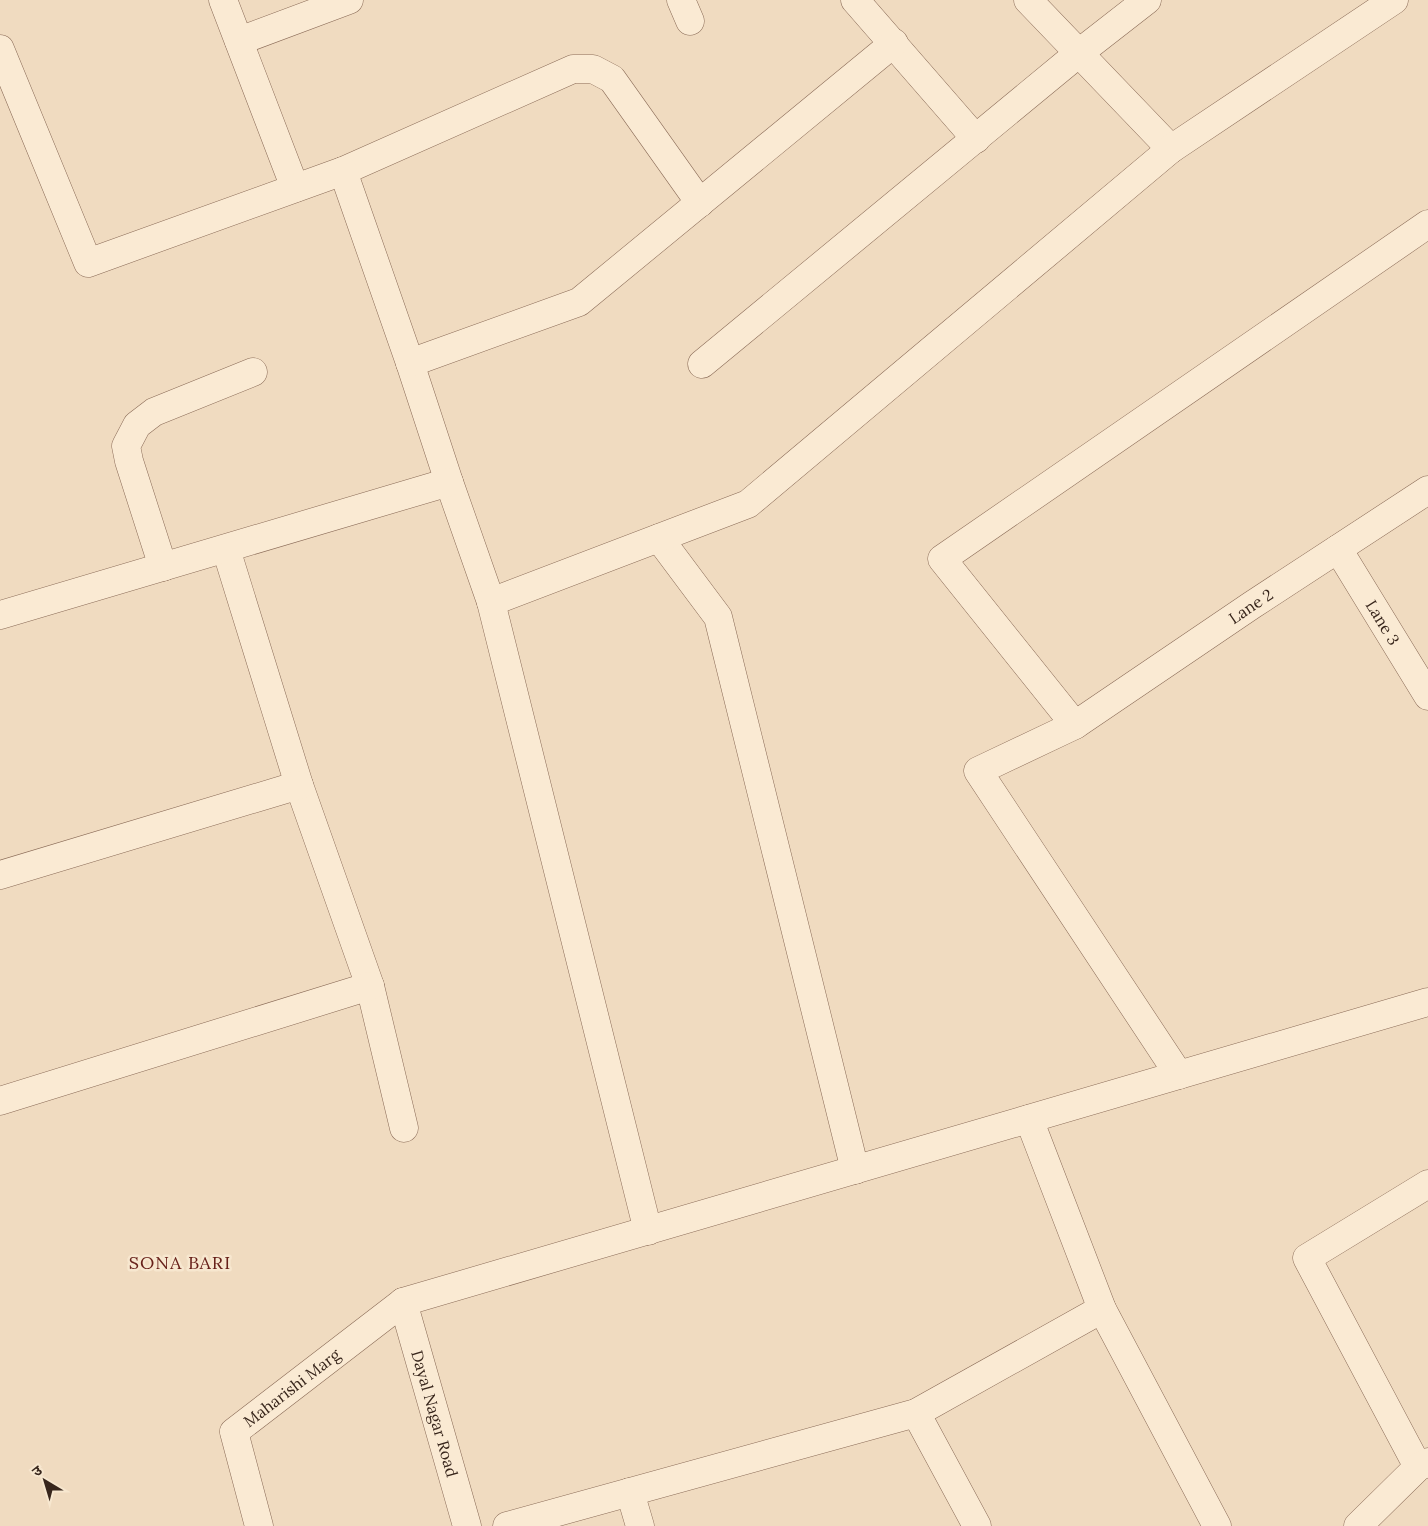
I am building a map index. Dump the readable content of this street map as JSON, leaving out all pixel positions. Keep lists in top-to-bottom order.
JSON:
{
  "streets": {
    "street": [
      "Lane 2",
      "Lane 3",
      "Maharishi Marg",
      "Dayal Nagar Road"
    ]
  },
  "crossings": [
    ["Lane 2", "Lane 3"],
    ["Maharishi Marg", "Dayal Nagar Road"]
  ],
  "districts": ["SONA BARI"],
  "north": "top left"
}
